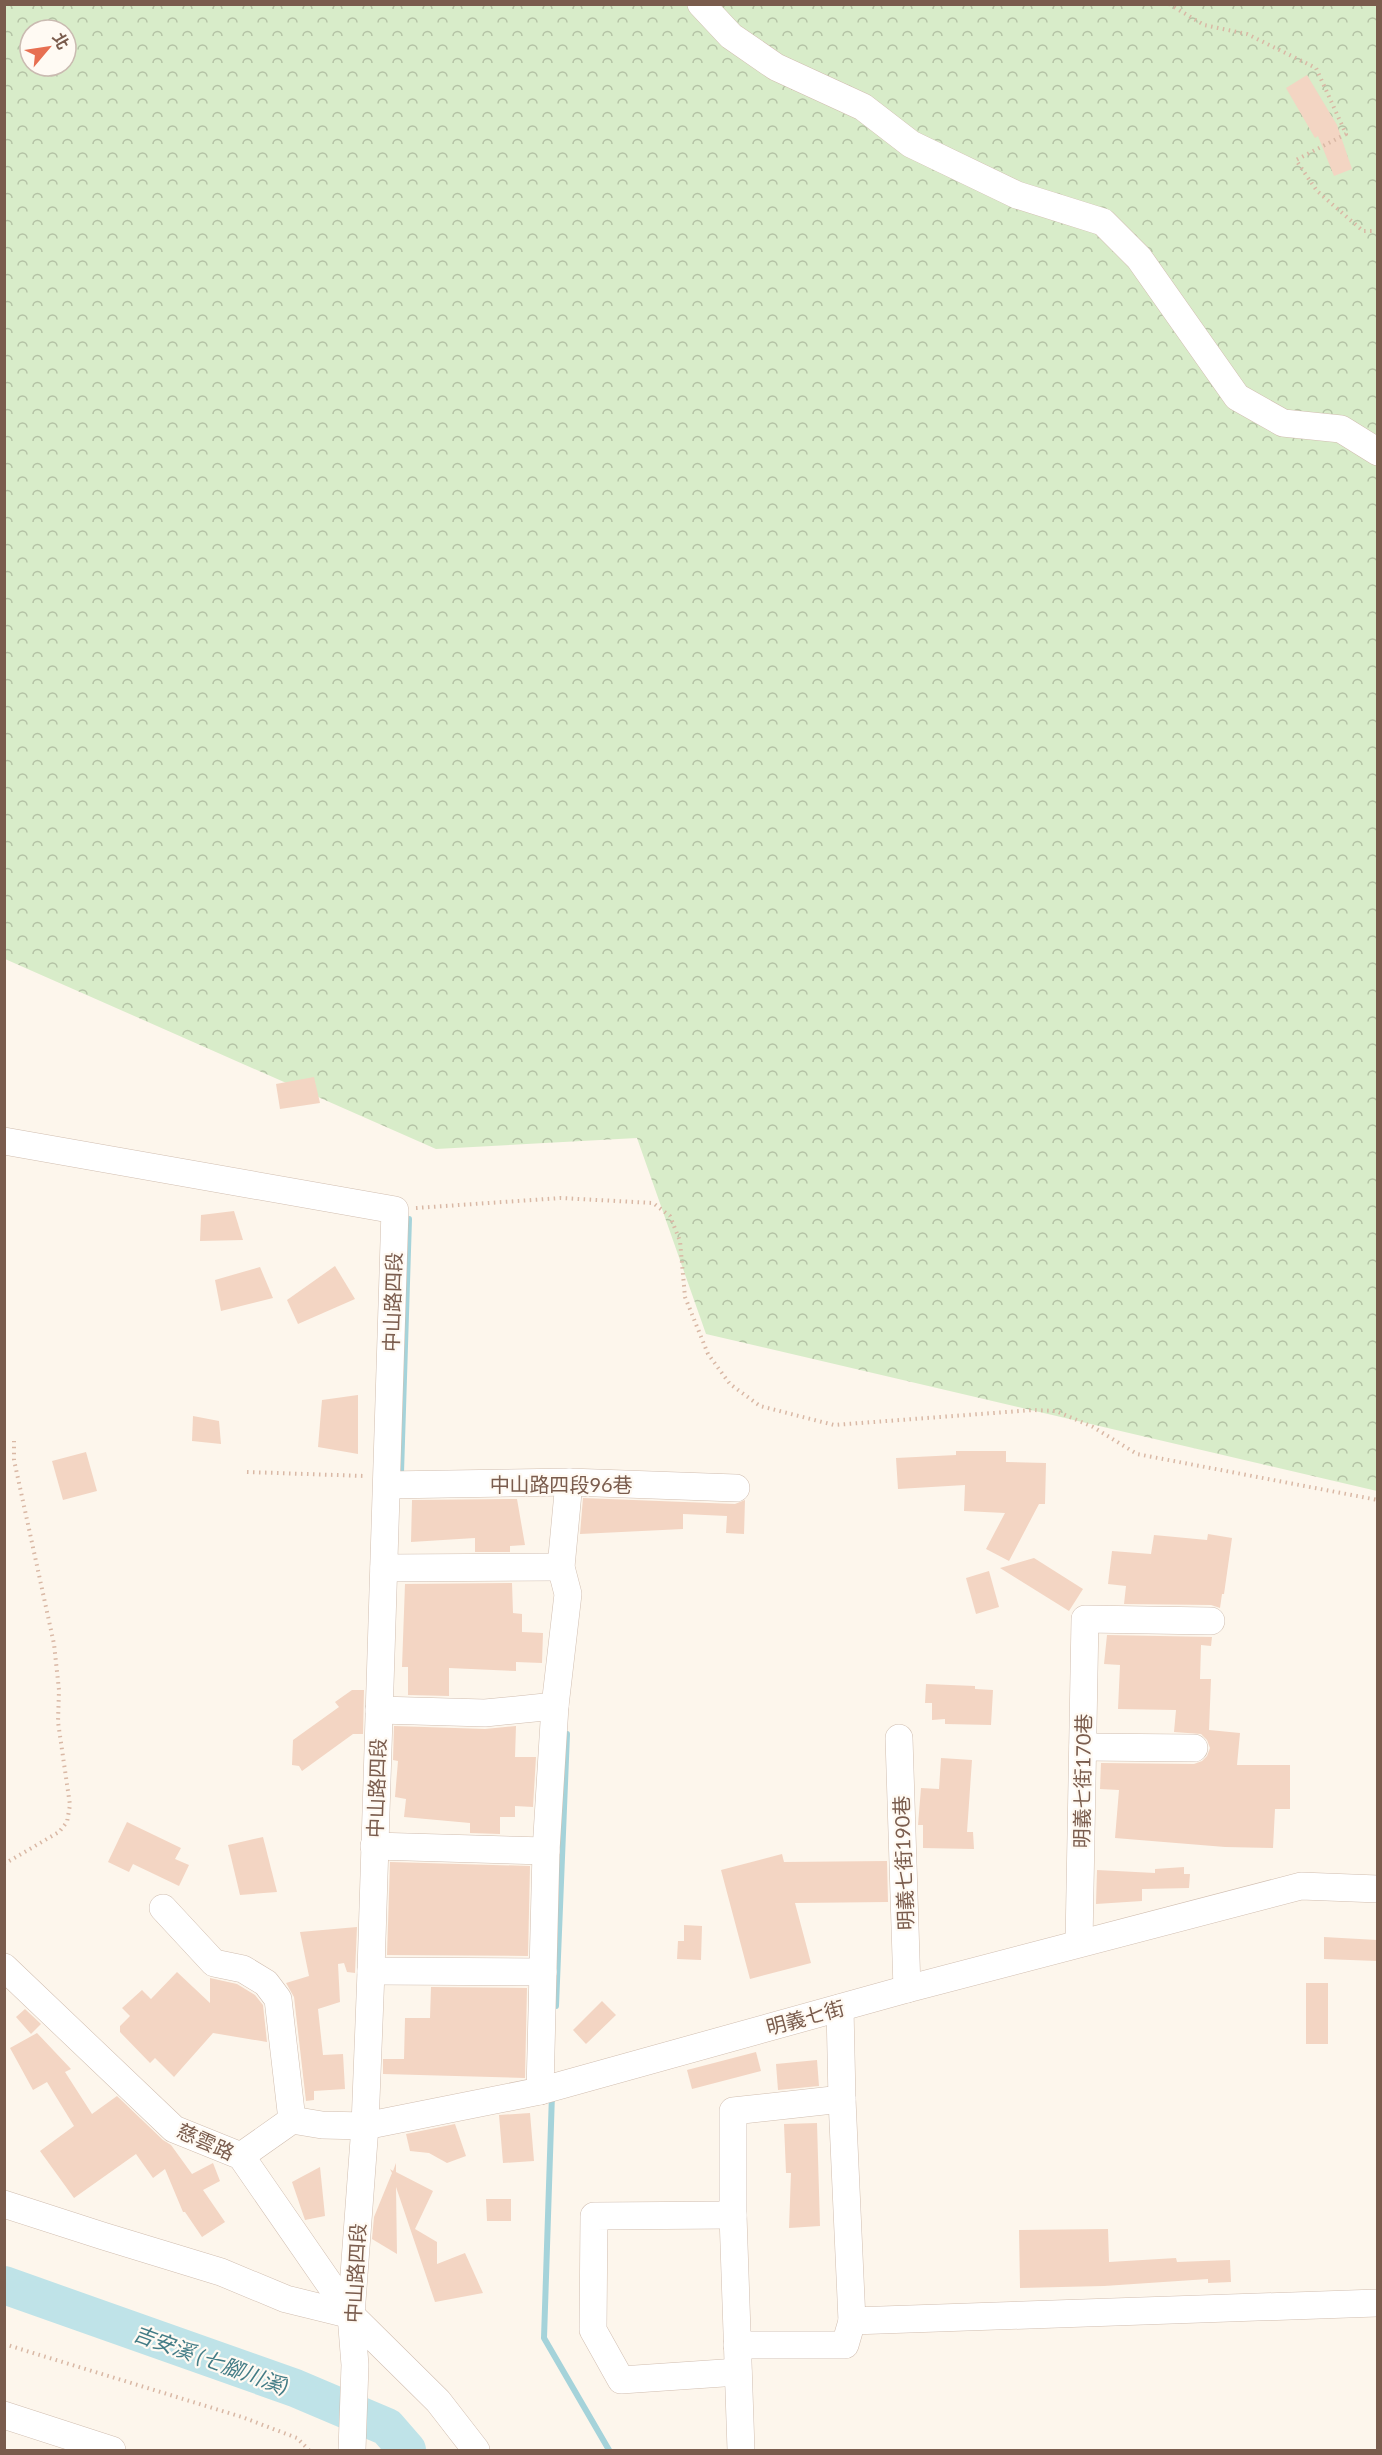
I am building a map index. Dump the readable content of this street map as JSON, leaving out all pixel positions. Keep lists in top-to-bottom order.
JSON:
{
  "streets": {
    "street": [
      "中山路四段",
      "中山路四段96巷",
      "明義七街170巷",
      "明義七街190巷",
      "明義七街",
      "慈雲路"
    ]
  },
  "crossings": [
    ["中山路四段", "中山路四段96巷"],
    ["中山路四段", "明義七街"],
    ["中山路四段", "慈雲路"],
    ["明義七街170巷", "明義七街"],
    ["明義七街190巷", "明義七街"]
  ],
  "water": ["吉安溪 (七腳川溪)"],
  "north": "top right"
}
